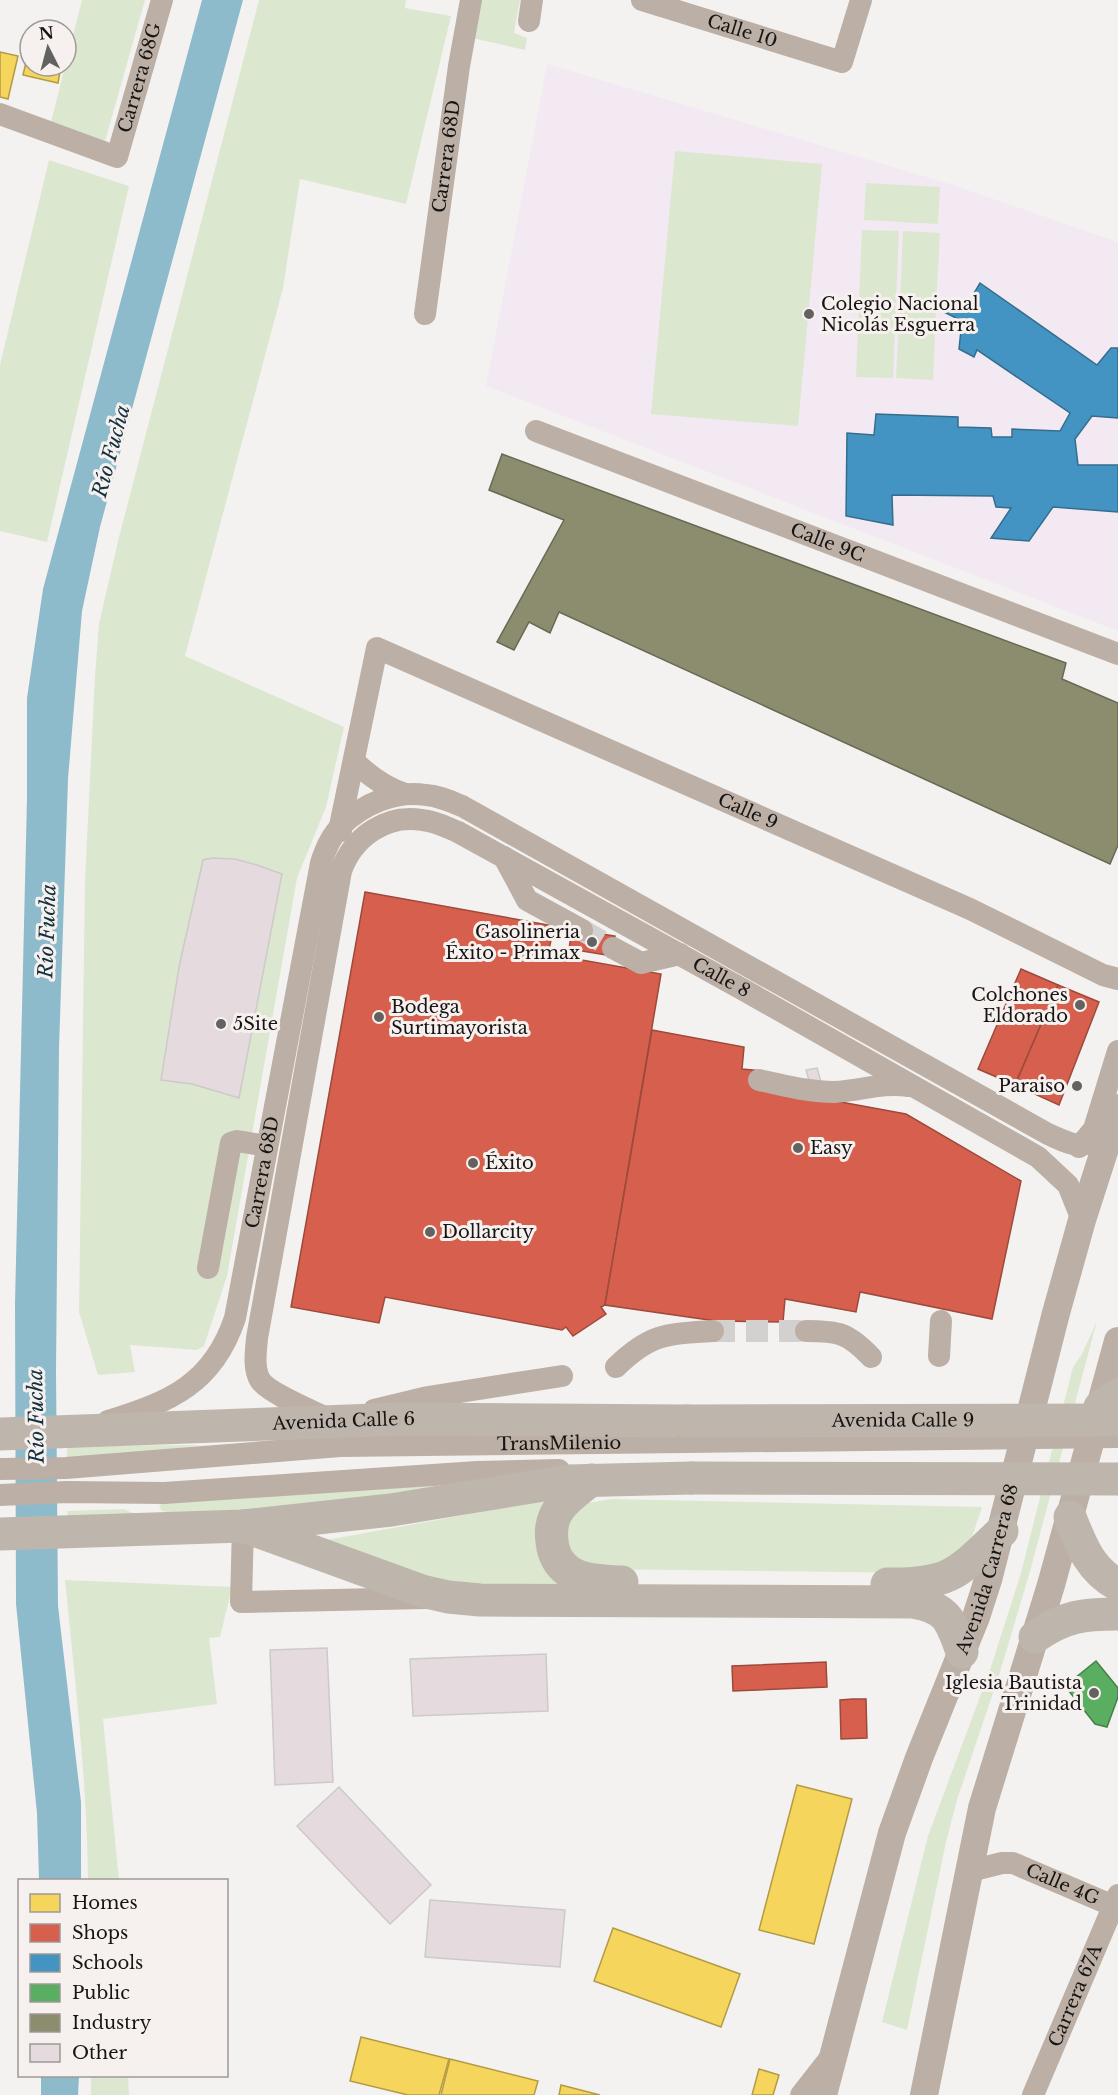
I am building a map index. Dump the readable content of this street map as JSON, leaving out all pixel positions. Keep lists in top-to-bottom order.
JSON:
{
  "streets": {
    "highway": ["Avenida Calle 9", "Avenida Calle 6"],
    "main road": ["Avenida Carrera 68"],
    "street": [
      "Calle 10",
      "Carrera 68G",
      "Carrera 68D",
      "Calle 9C",
      "Calle 9",
      "Calle 8",
      "TransMilenio",
      "Calle 4G",
      "Carrera 67A"
    ]
  },
  "crossings": [
    ["Carrera 68D", "Calle 9"],
    ["Carrera 68D", "Calle 8"],
    ["Carrera 68D", "Avenida Calle 6"],
    ["Calle 8", "Avenida Carrera 68"],
    ["Avenida Calle 9", "Avenida Calle 6"],
    ["Avenida Calle 9", "TransMilenio"],
    ["Avenida Calle 6", "TransMilenio"],
    ["Calle 4G", "Carrera 67A"]
  ],
  "water": ["Río Fucha"],
  "places": [
    "Colegio Nacional Nicolás Esguerra",
    "Gasolineria Éxito - Primax",
    "Colchones Eldorado",
    "Bodega Surtimayorista",
    "5Site",
    "Paraiso",
    "Easy",
    "Éxito",
    "Dollarcity",
    "Iglesia Bautista Trinidad"
  ],
  "legend": [
    "Homes",
    "Shops",
    "Schools",
    "Public",
    "Industry",
    "Other"
  ],
  "north": "top"
}
